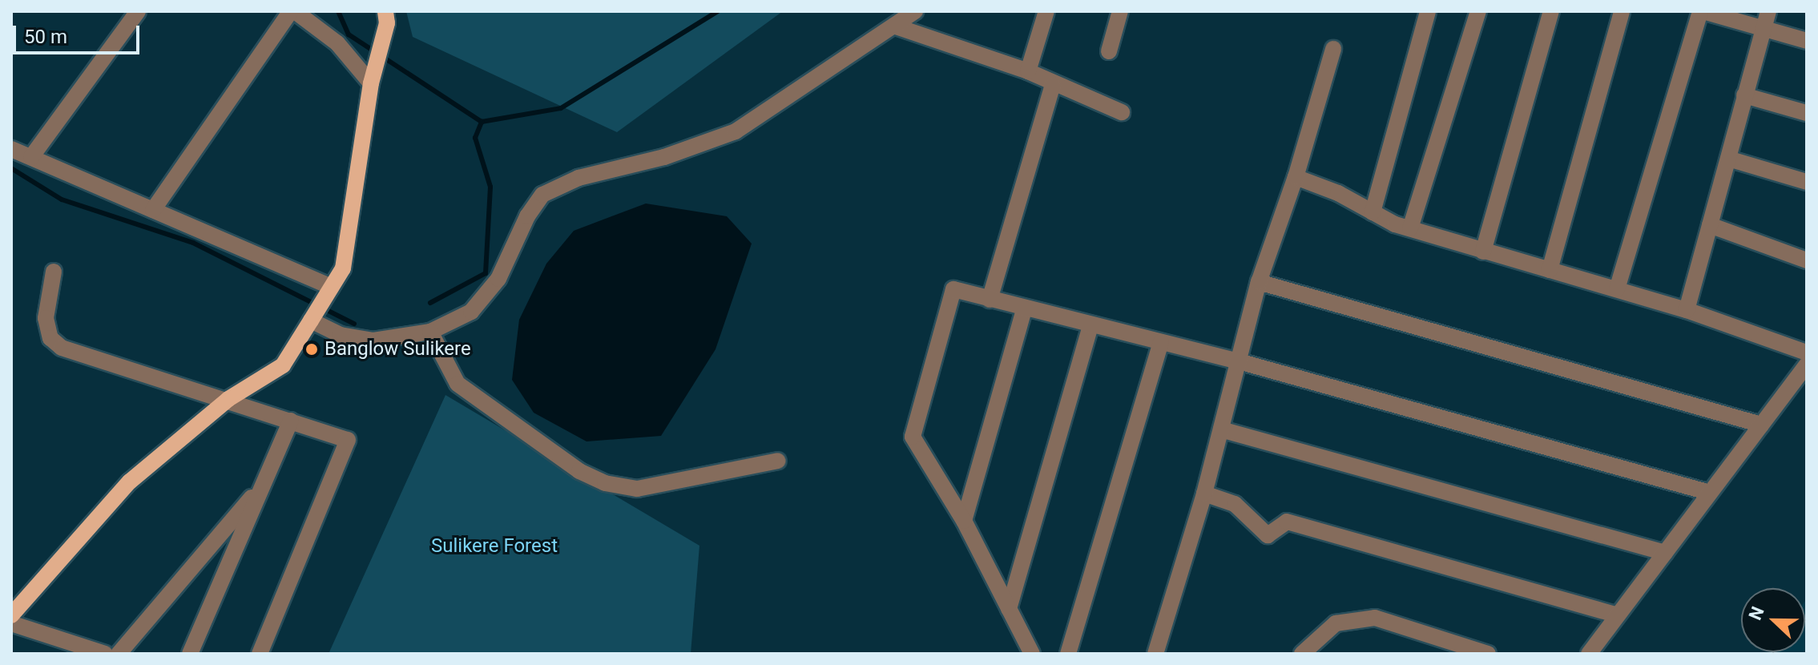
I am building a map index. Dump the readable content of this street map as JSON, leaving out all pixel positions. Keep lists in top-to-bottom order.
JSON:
{
  "parks": ["Sulikere Forest"],
  "places": ["Banglow Sulikere"],
  "scale_bar": "50 m",
  "north": "left"
}
